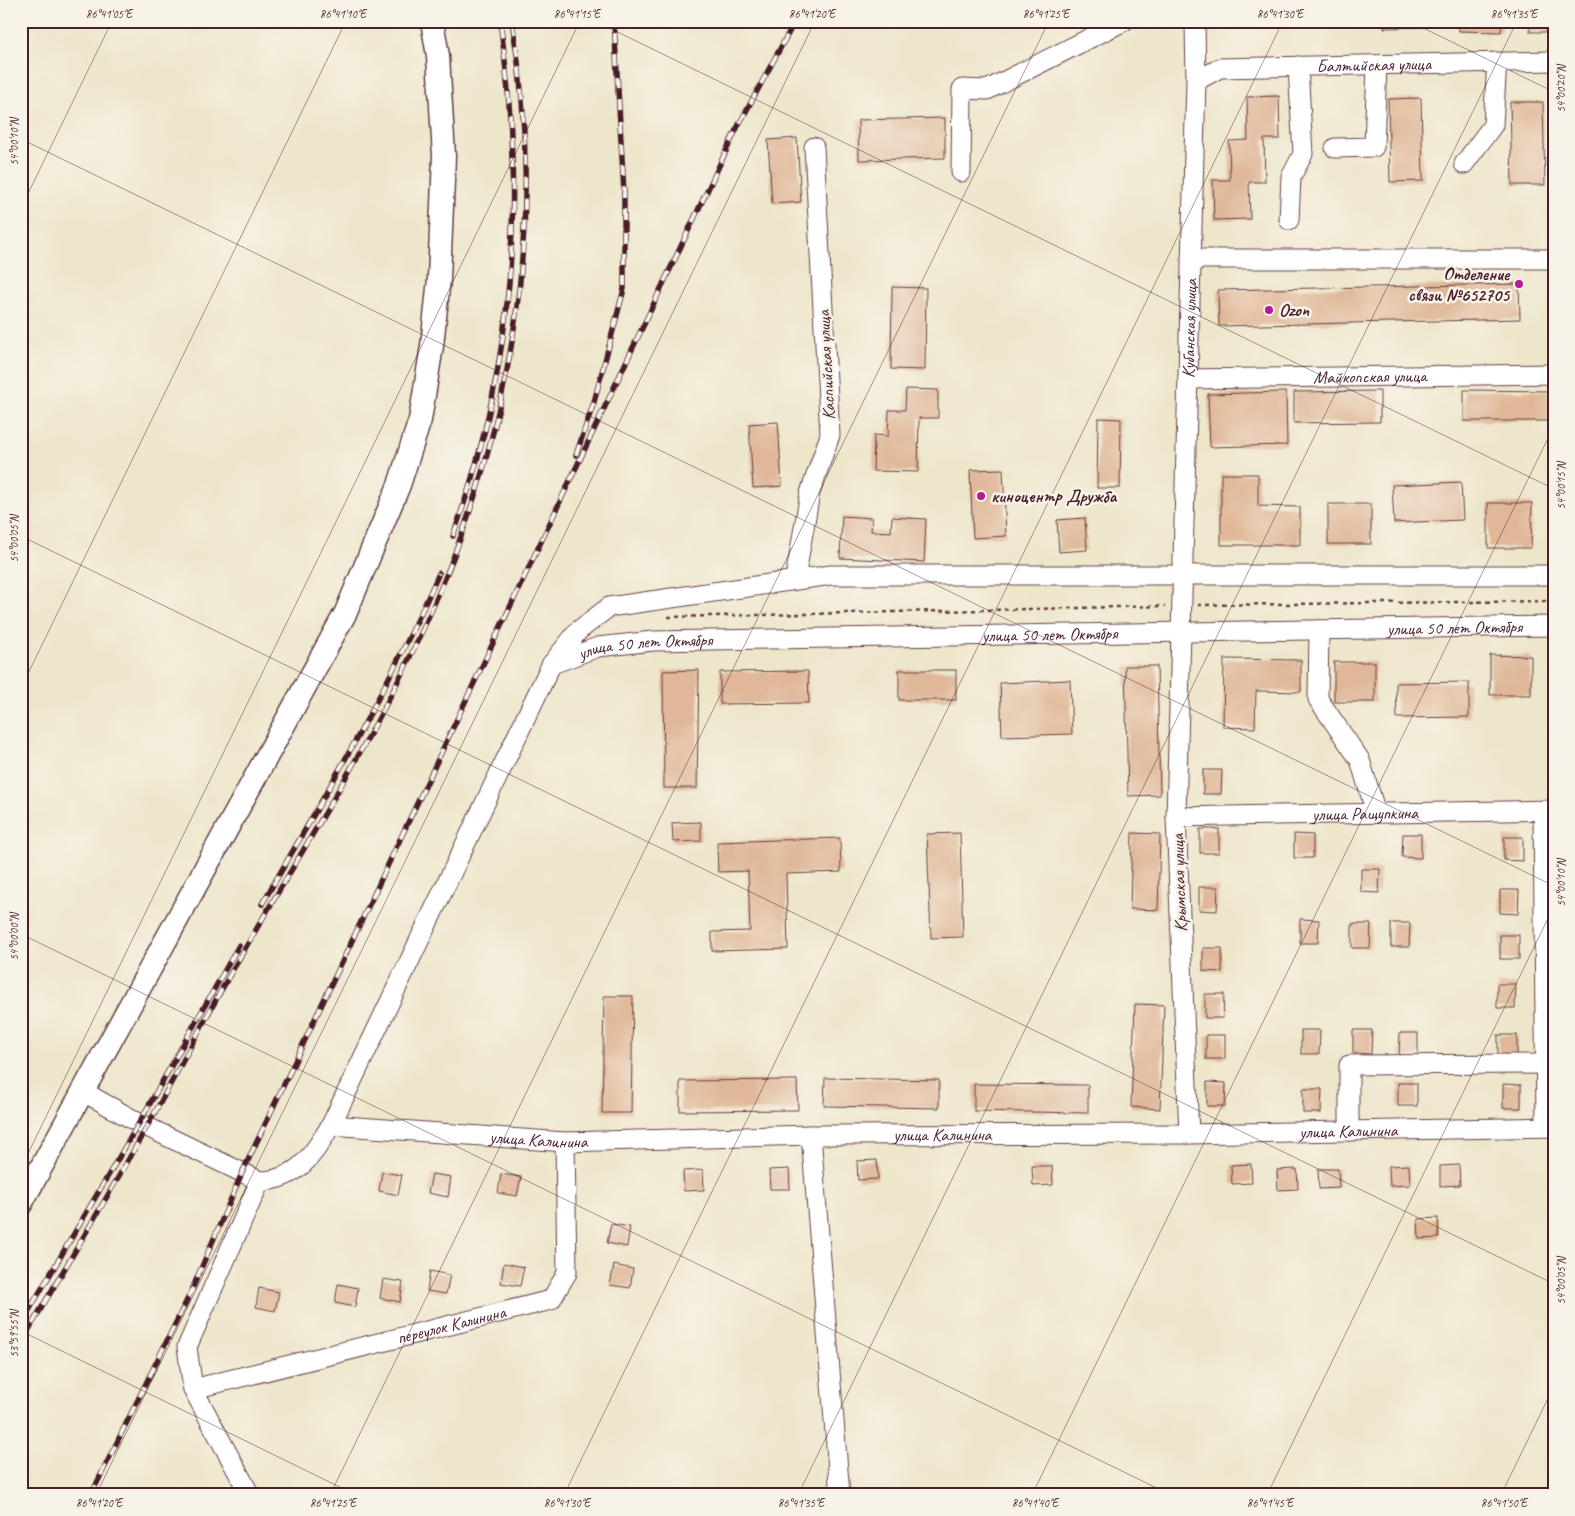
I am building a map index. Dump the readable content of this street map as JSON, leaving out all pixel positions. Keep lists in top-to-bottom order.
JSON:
{
  "streets": {
    "street": [
      "Балтийская улица",
      "Кубанская улица",
      "Каспийская улица",
      "Майкопская улица",
      "улица 50 лет Октября",
      "улица Ращупкина",
      "Крымская улица",
      "улица Калинина",
      "переулок Калинина"
    ]
  },
  "crossings": [
    ["Балтийская улица", "Кубанская улица"],
    ["Кубанская улица", "Майкопская улица"],
    ["Кубанская улица", "Крымская улица"],
    ["улица 50 лет Октября", "Крымская улица"],
    ["улица Ращупкина", "Крымская улица"],
    ["Крымская улица", "улица Калинина"],
    ["улица Калинина", "переулок Калинина"]
  ],
  "places": ["Отделение связи №652705", "Ozon", "киноцентр Дружба"],
  "coordinates": [
    "86°41'05\"E",
    "86°41'10\"E",
    "86°41'15\"E",
    "86°41'20\"E",
    "86°41'25\"E",
    "86°41'30\"E",
    "86°41'35\"E",
    "54°00'20\"N",
    "54°00'10\"N",
    "54°00'15\"N",
    "54°00'05\"N",
    "54°00'00\"N",
    "53°59'55\"N",
    "86°41'40\"E",
    "86°41'45\"E",
    "86°41'50\"E"
  ]
}
